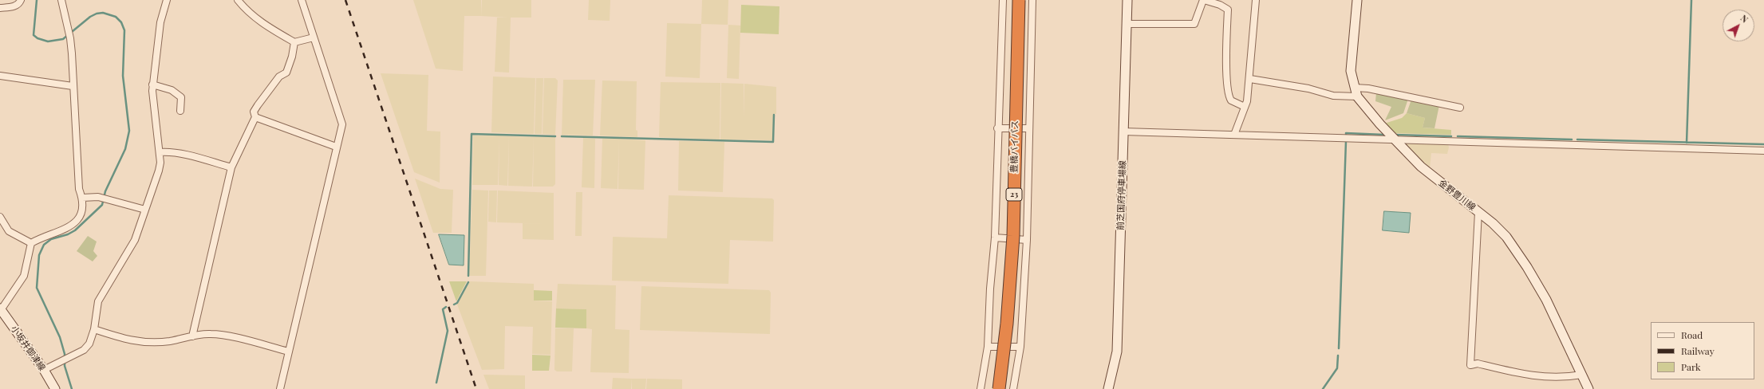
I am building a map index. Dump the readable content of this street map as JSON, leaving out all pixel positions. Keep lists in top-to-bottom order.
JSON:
{
  "streets": {
    "highway": ["豊橋バイパス", "23"],
    "main road": ["前芝国府停車場線", "金野豊川線", "小坂井御津線"]
  },
  "legend": ["Road", "Railway", "Park"],
  "north": "top right"
}
